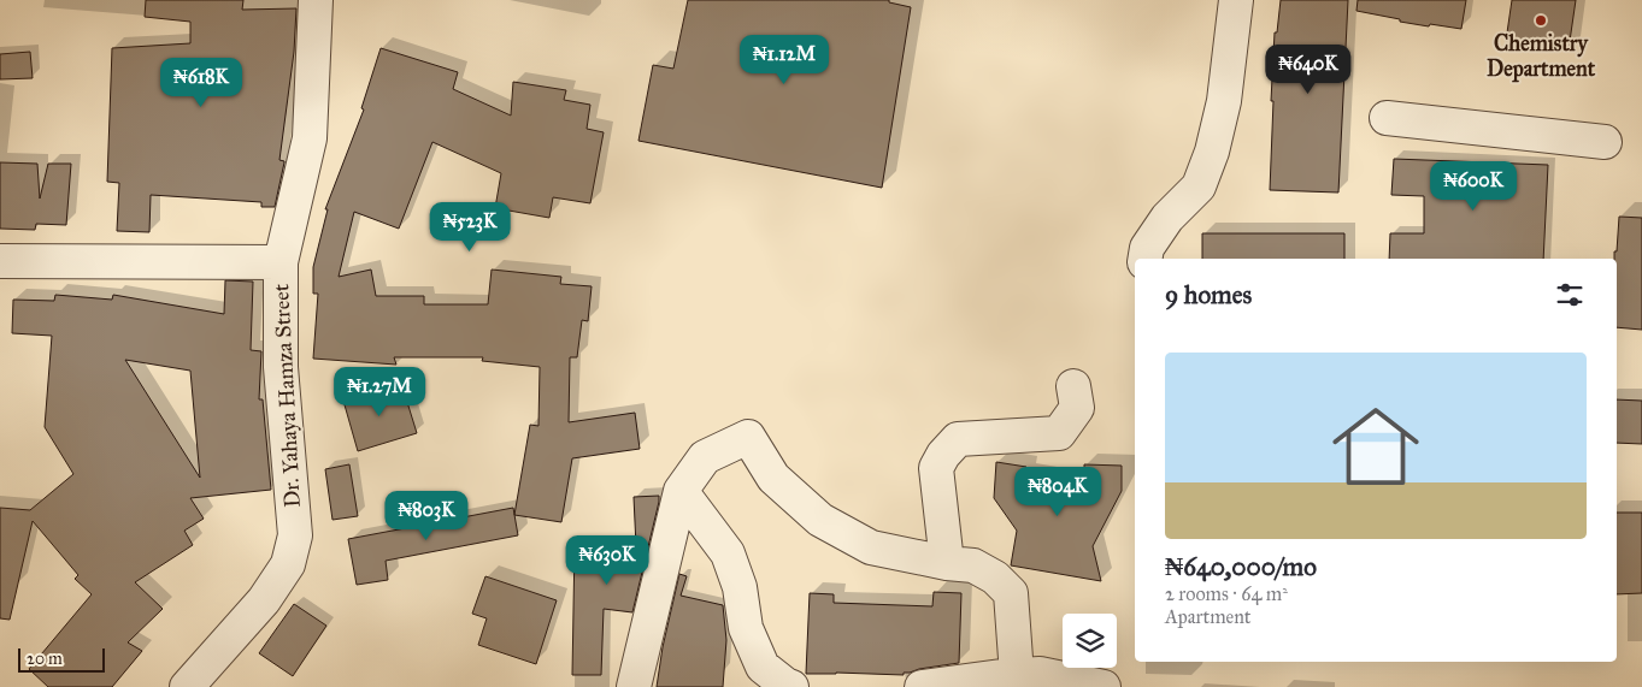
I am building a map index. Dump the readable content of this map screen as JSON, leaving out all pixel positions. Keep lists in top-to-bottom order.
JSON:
{
  "streets": {
    "street": ["Dr. Yahaya Hamza Street"]
  },
  "places": ["Chemistry Department"],
  "scale_bar": "20 m",
  "page": {
    "price": [
      "₦1.12M",
      "₦640K",
      "₦618K",
      "₦600K",
      "₦523K",
      "₦1.27M",
      "₦804K",
      "₦803K",
      "₦630K"
    ],
    "heading": "9 homes",
    "list": [
      {
        "name": "₦640,000/mo",
        "note": "2 rooms · 64 m² · Apartment"
      }
    ],
    "scale": "20 m"
  }
}
